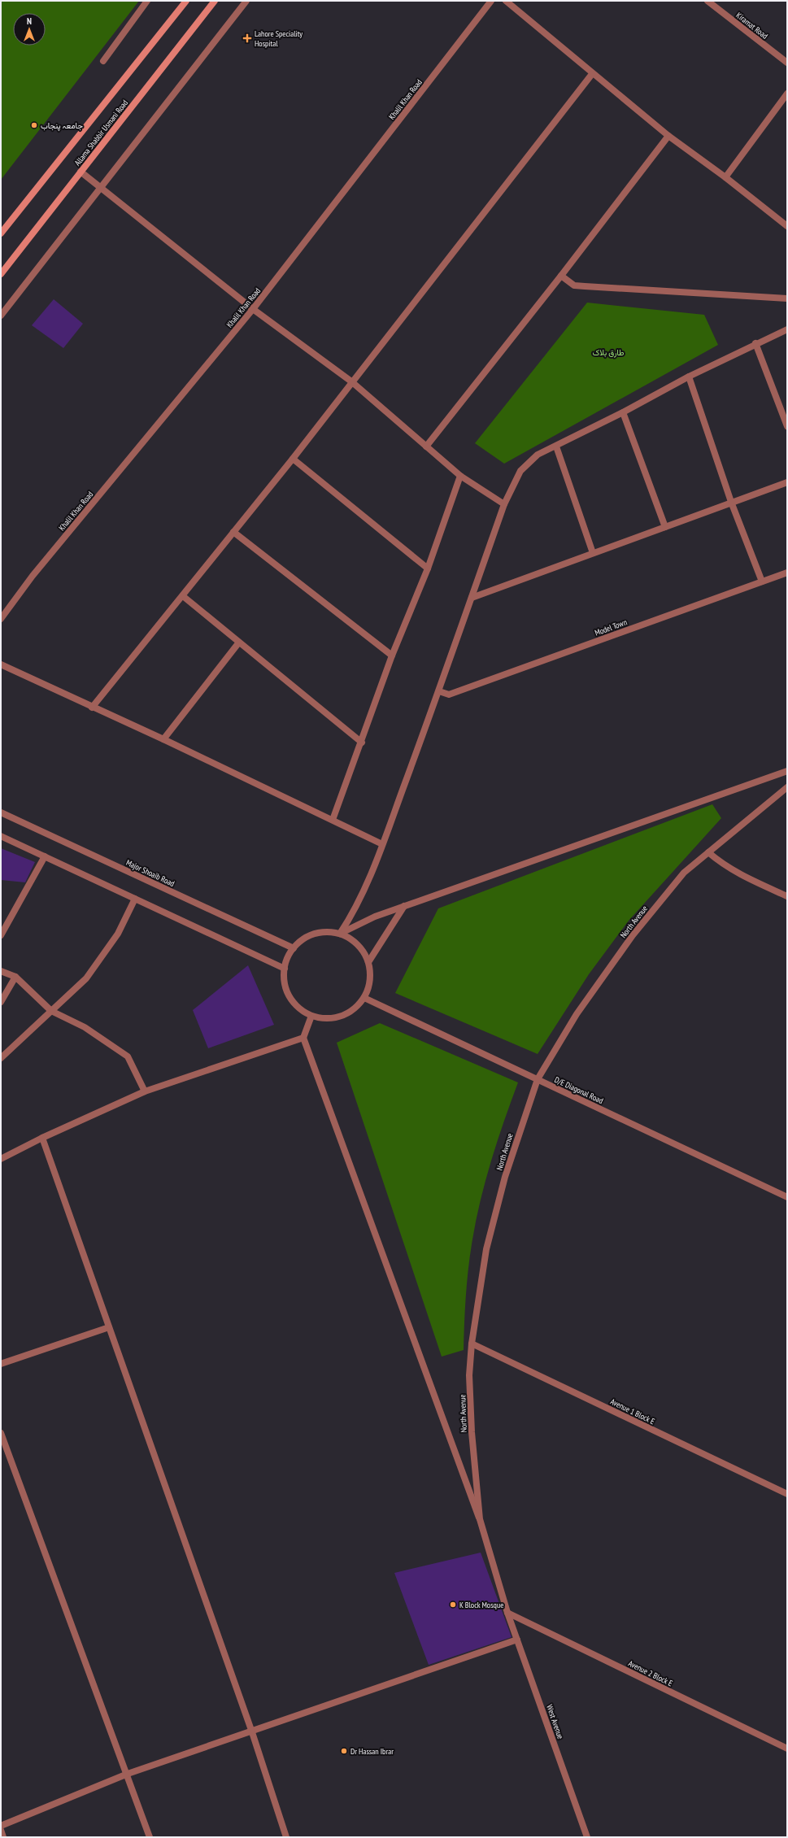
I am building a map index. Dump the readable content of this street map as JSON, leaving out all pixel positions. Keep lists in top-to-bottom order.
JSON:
{
  "streets": {
    "main road": ["Allama Shabbir Usmani Road"],
    "street": [
      "Kiramat Road",
      "Khalil Khan Road",
      "Model Town",
      "Major Shoaib Road",
      "North Avenue",
      "D/E Diagonal Road",
      "Avenue 1 Block E",
      "Avenue 2 Block E",
      "West Avenue"
    ]
  },
  "crossings": [
    ["Major Shoaib Road", "D/E Diagonal Road"],
    ["North Avenue", "D/E Diagonal Road"],
    ["North Avenue", "Avenue 1 Block E"],
    ["North Avenue", "Avenue 2 Block E"],
    ["North Avenue", "West Avenue"],
    ["Avenue 2 Block E", "West Avenue"]
  ],
  "parks": ["طارق بلاک"],
  "places": {
    "health": ["Lahore Speciality Hospital"],
    "other": ["جامعہ پنجاب", "K Block Mosque", "Dr Hassan Ibrar"]
  },
  "north": "top"
}
